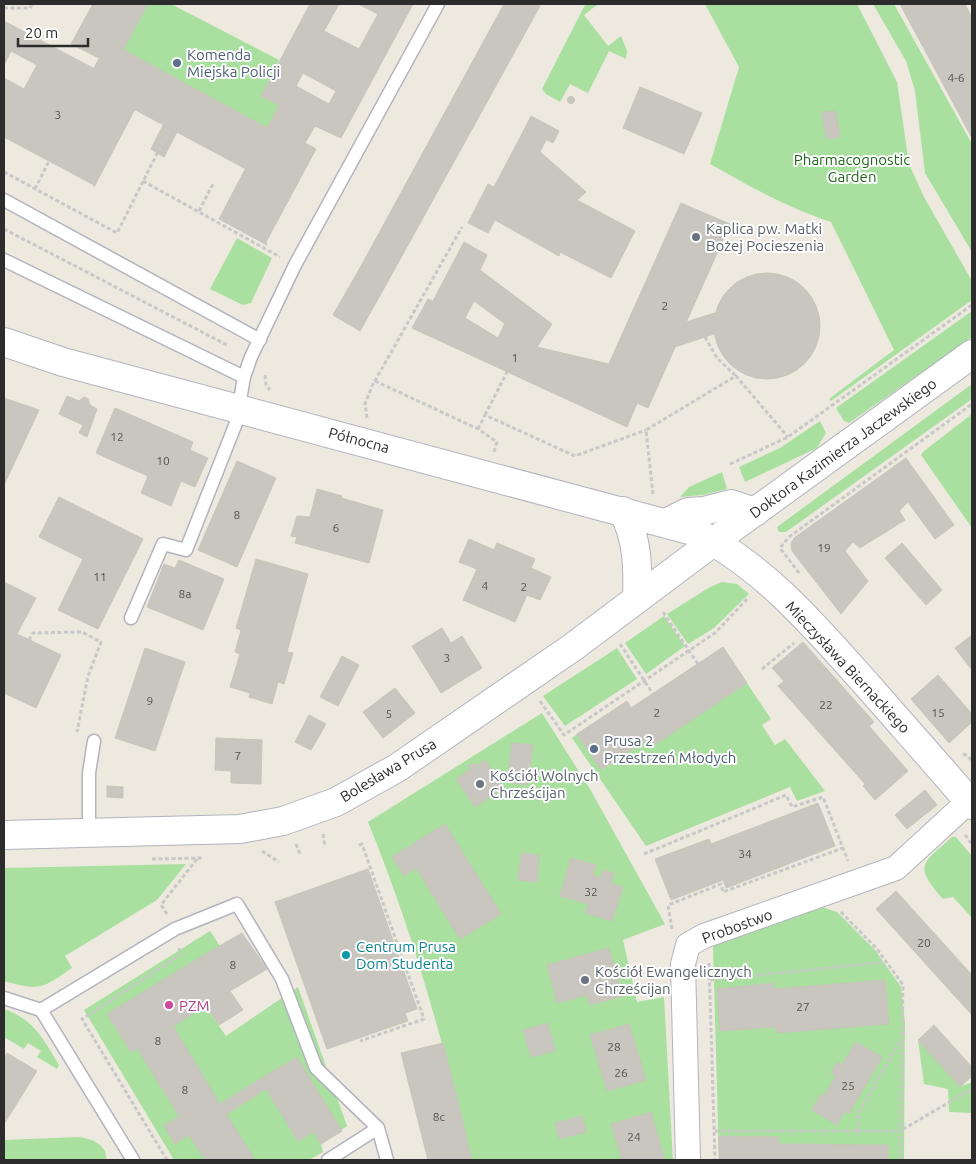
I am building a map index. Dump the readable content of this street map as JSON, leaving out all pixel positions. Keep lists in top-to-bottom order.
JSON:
{
  "streets": {
    "street": [
      "Północna",
      "Doktora Kazimierza Jaczewskiego",
      "Mieczysława Biernackiego",
      "Bolesława Prusa",
      "Probostwo"
    ]
  },
  "crossings": [
    ["Północna", "Doktora Kazimierza Jaczewskiego"],
    ["Północna", "Mieczysława Biernackiego"],
    ["Północna", "Bolesława Prusa"],
    ["Doktora Kazimierza Jaczewskiego", "Mieczysława Biernackiego"],
    ["Doktora Kazimierza Jaczewskiego", "Bolesława Prusa"],
    ["Mieczysława Biernackiego", "Bolesława Prusa"],
    ["Mieczysława Biernackiego", "Probostwo"]
  ],
  "parks": ["Pharmacognostic Garden"],
  "places": [
    "Komenda Miejska Policji",
    "Kaplica pw. Matki Bożej Pocieszenia",
    "Prusa 2 Przestrzeń Młodych",
    "Kościół Wolnych Chrześcijan",
    "Centrum Prusa Dom Studenta",
    "Kościół Ewangelicznych Chrześcijan",
    "PZM"
  ],
  "house_numbers": [
    "4-6",
    "3",
    "2",
    "1",
    "12",
    "10",
    "8",
    "6",
    "19",
    "11",
    "4",
    "2",
    "8a",
    "3",
    "9",
    "22",
    "2",
    "15",
    "5",
    "7",
    "34",
    "32",
    "20",
    "8",
    "27",
    "8",
    "28",
    "26",
    "25",
    "8",
    "8c",
    "24"
  ],
  "scale_bar": "20 m"
}
